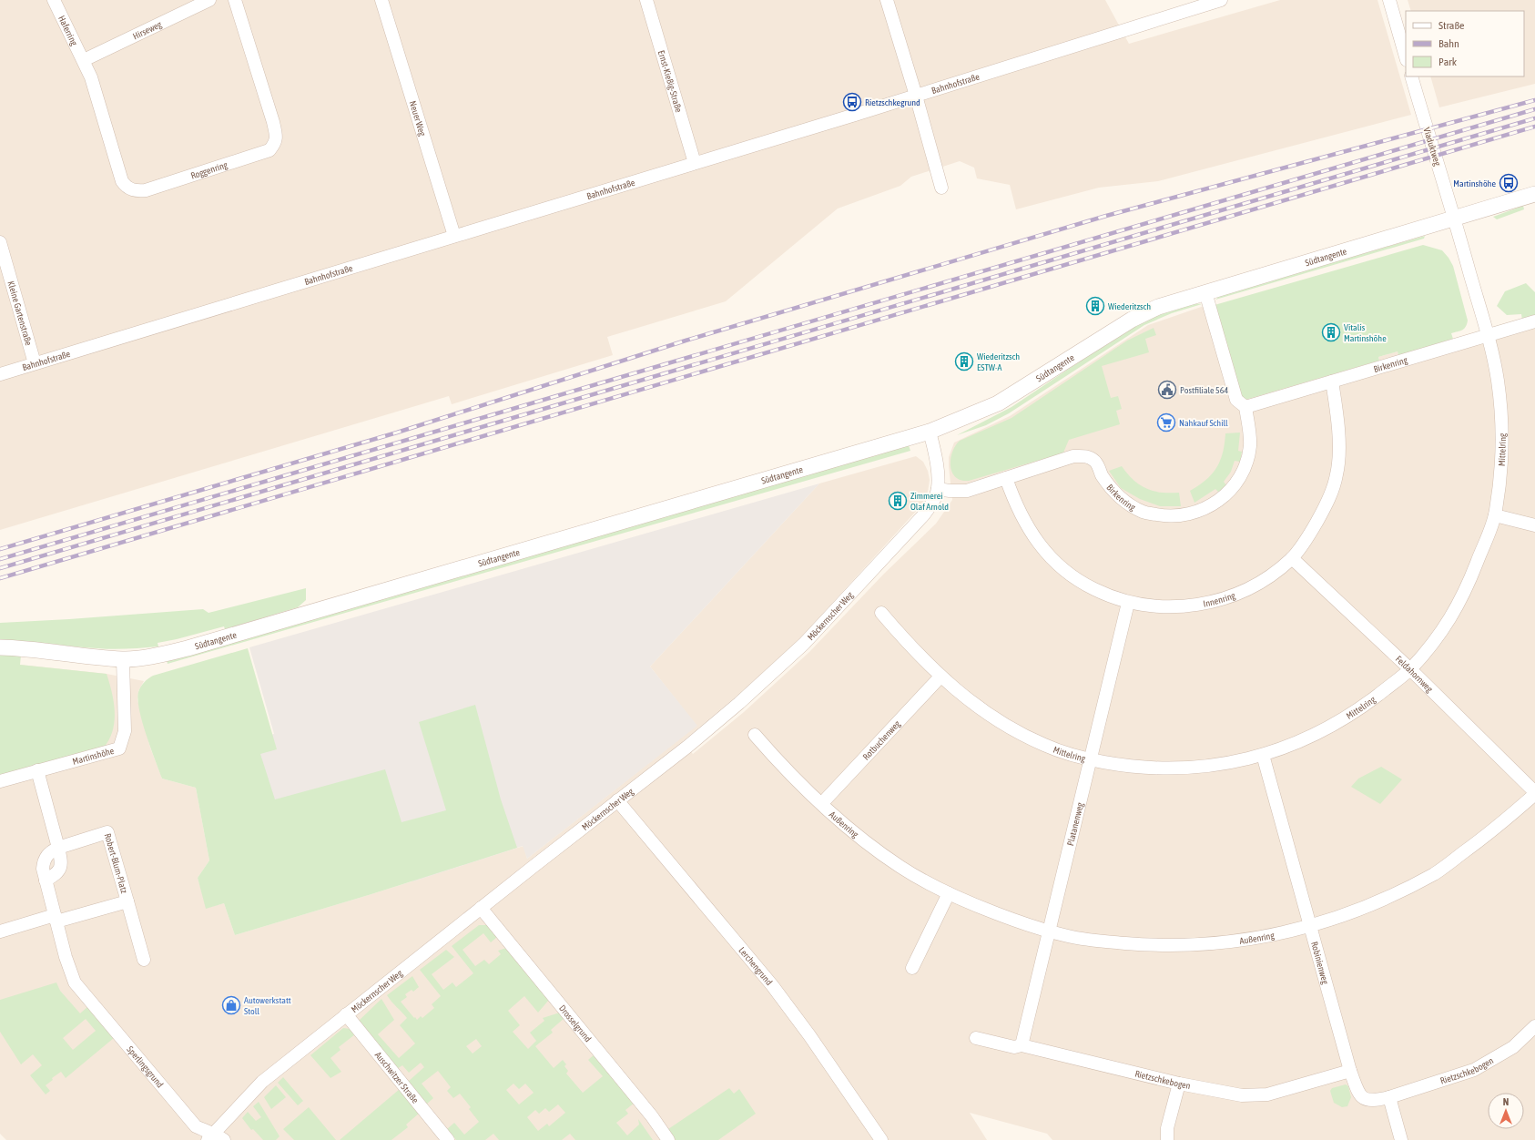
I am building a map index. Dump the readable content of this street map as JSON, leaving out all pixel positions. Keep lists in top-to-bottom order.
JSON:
{
  "streets": {
    "street": [
      "Haferring",
      "Hirseweg",
      "Ernst-Kießig-Straße",
      "Bahnhofstraße",
      "Neuer Weg",
      "Viaduktweg",
      "Roggenring",
      "Südtangente",
      "Kleine Gartenstraße",
      "Birkenring",
      "Mittelring",
      "Innenring",
      "Möckernscher Weg",
      "Feldahornweg",
      "Rotbuchenweg",
      "Martinshöhe",
      "Außenring",
      "Platanenweg",
      "Robert-Blum-Platz",
      "Robinienweg",
      "Lerchengrund",
      "Drosselgrund",
      "Sperlingsgrund",
      "Rietzschkebogen",
      "Auschwitzer Straße"
    ]
  },
  "crossings": [
    ["Haferring", "Hirseweg"],
    ["Haferring", "Roggenring"],
    ["Hirseweg", "Roggenring"],
    ["Ernst-Kießig-Straße", "Bahnhofstraße"],
    ["Bahnhofstraße", "Neuer Weg"],
    ["Bahnhofstraße", "Kleine Gartenstraße"],
    ["Viaduktweg", "Südtangente"],
    ["Viaduktweg", "Mittelring"],
    ["Südtangente", "Mittelring"],
    ["Südtangente", "Möckernscher Weg"],
    ["Südtangente", "Martinshöhe"],
    ["Birkenring", "Mittelring"],
    ["Birkenring", "Innenring"],
    ["Birkenring", "Möckernscher Weg"],
    ["Mittelring", "Feldahornweg"],
    ["Mittelring", "Rotbuchenweg"],
    ["Mittelring", "Platanenweg"],
    ["Mittelring", "Robinienweg"],
    ["Innenring", "Feldahornweg"],
    ["Innenring", "Platanenweg"],
    ["Möckernscher Weg", "Lerchengrund"],
    ["Möckernscher Weg", "Drosselgrund"],
    ["Möckernscher Weg", "Sperlingsgrund"],
    ["Möckernscher Weg", "Auschwitzer Straße"],
    ["Feldahornweg", "Außenring"],
    ["Rotbuchenweg", "Außenring"],
    ["Außenring", "Platanenweg"],
    ["Außenring", "Robinienweg"],
    ["Platanenweg", "Rietzschkebogen"],
    ["Robert-Blum-Platz", "Sperlingsgrund"],
    ["Robinienweg", "Rietzschkebogen"]
  ],
  "places": {
    "bus stop": ["Rietzschkegrund", "Martinshöhe"],
    "building": [
      "Wiederitzsch",
      "Vitalis Martinshöhe",
      "Wiederitzsch ESTW-A",
      "Zimmerei Olaf Arnold"
    ],
    "public building": ["Postfiliale 564"],
    "supermarket": ["Nahkauf Schill"],
    "shop": ["Autowerkstatt Stoll"]
  },
  "legend": ["Straße", "Bahn", "Park"],
  "north": "top"
}
